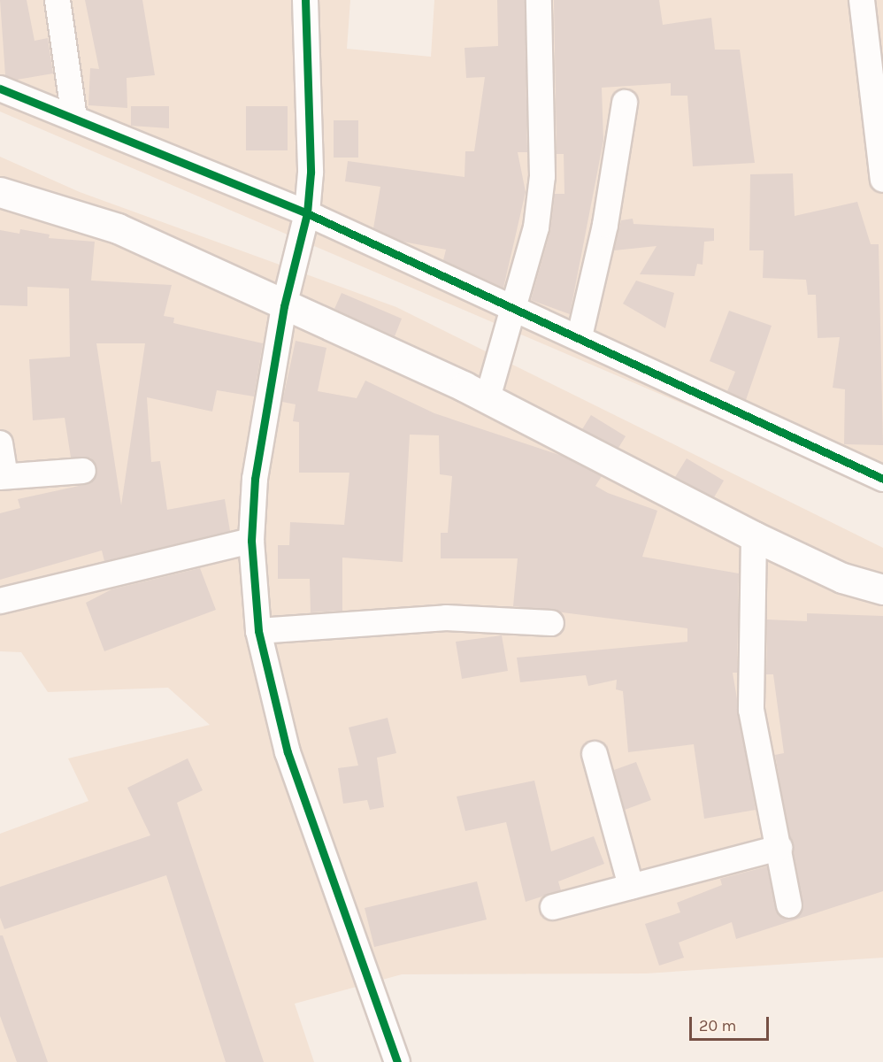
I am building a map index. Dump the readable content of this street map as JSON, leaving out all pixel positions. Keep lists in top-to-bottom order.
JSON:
{
  "scale_bar": "20 m"
}
